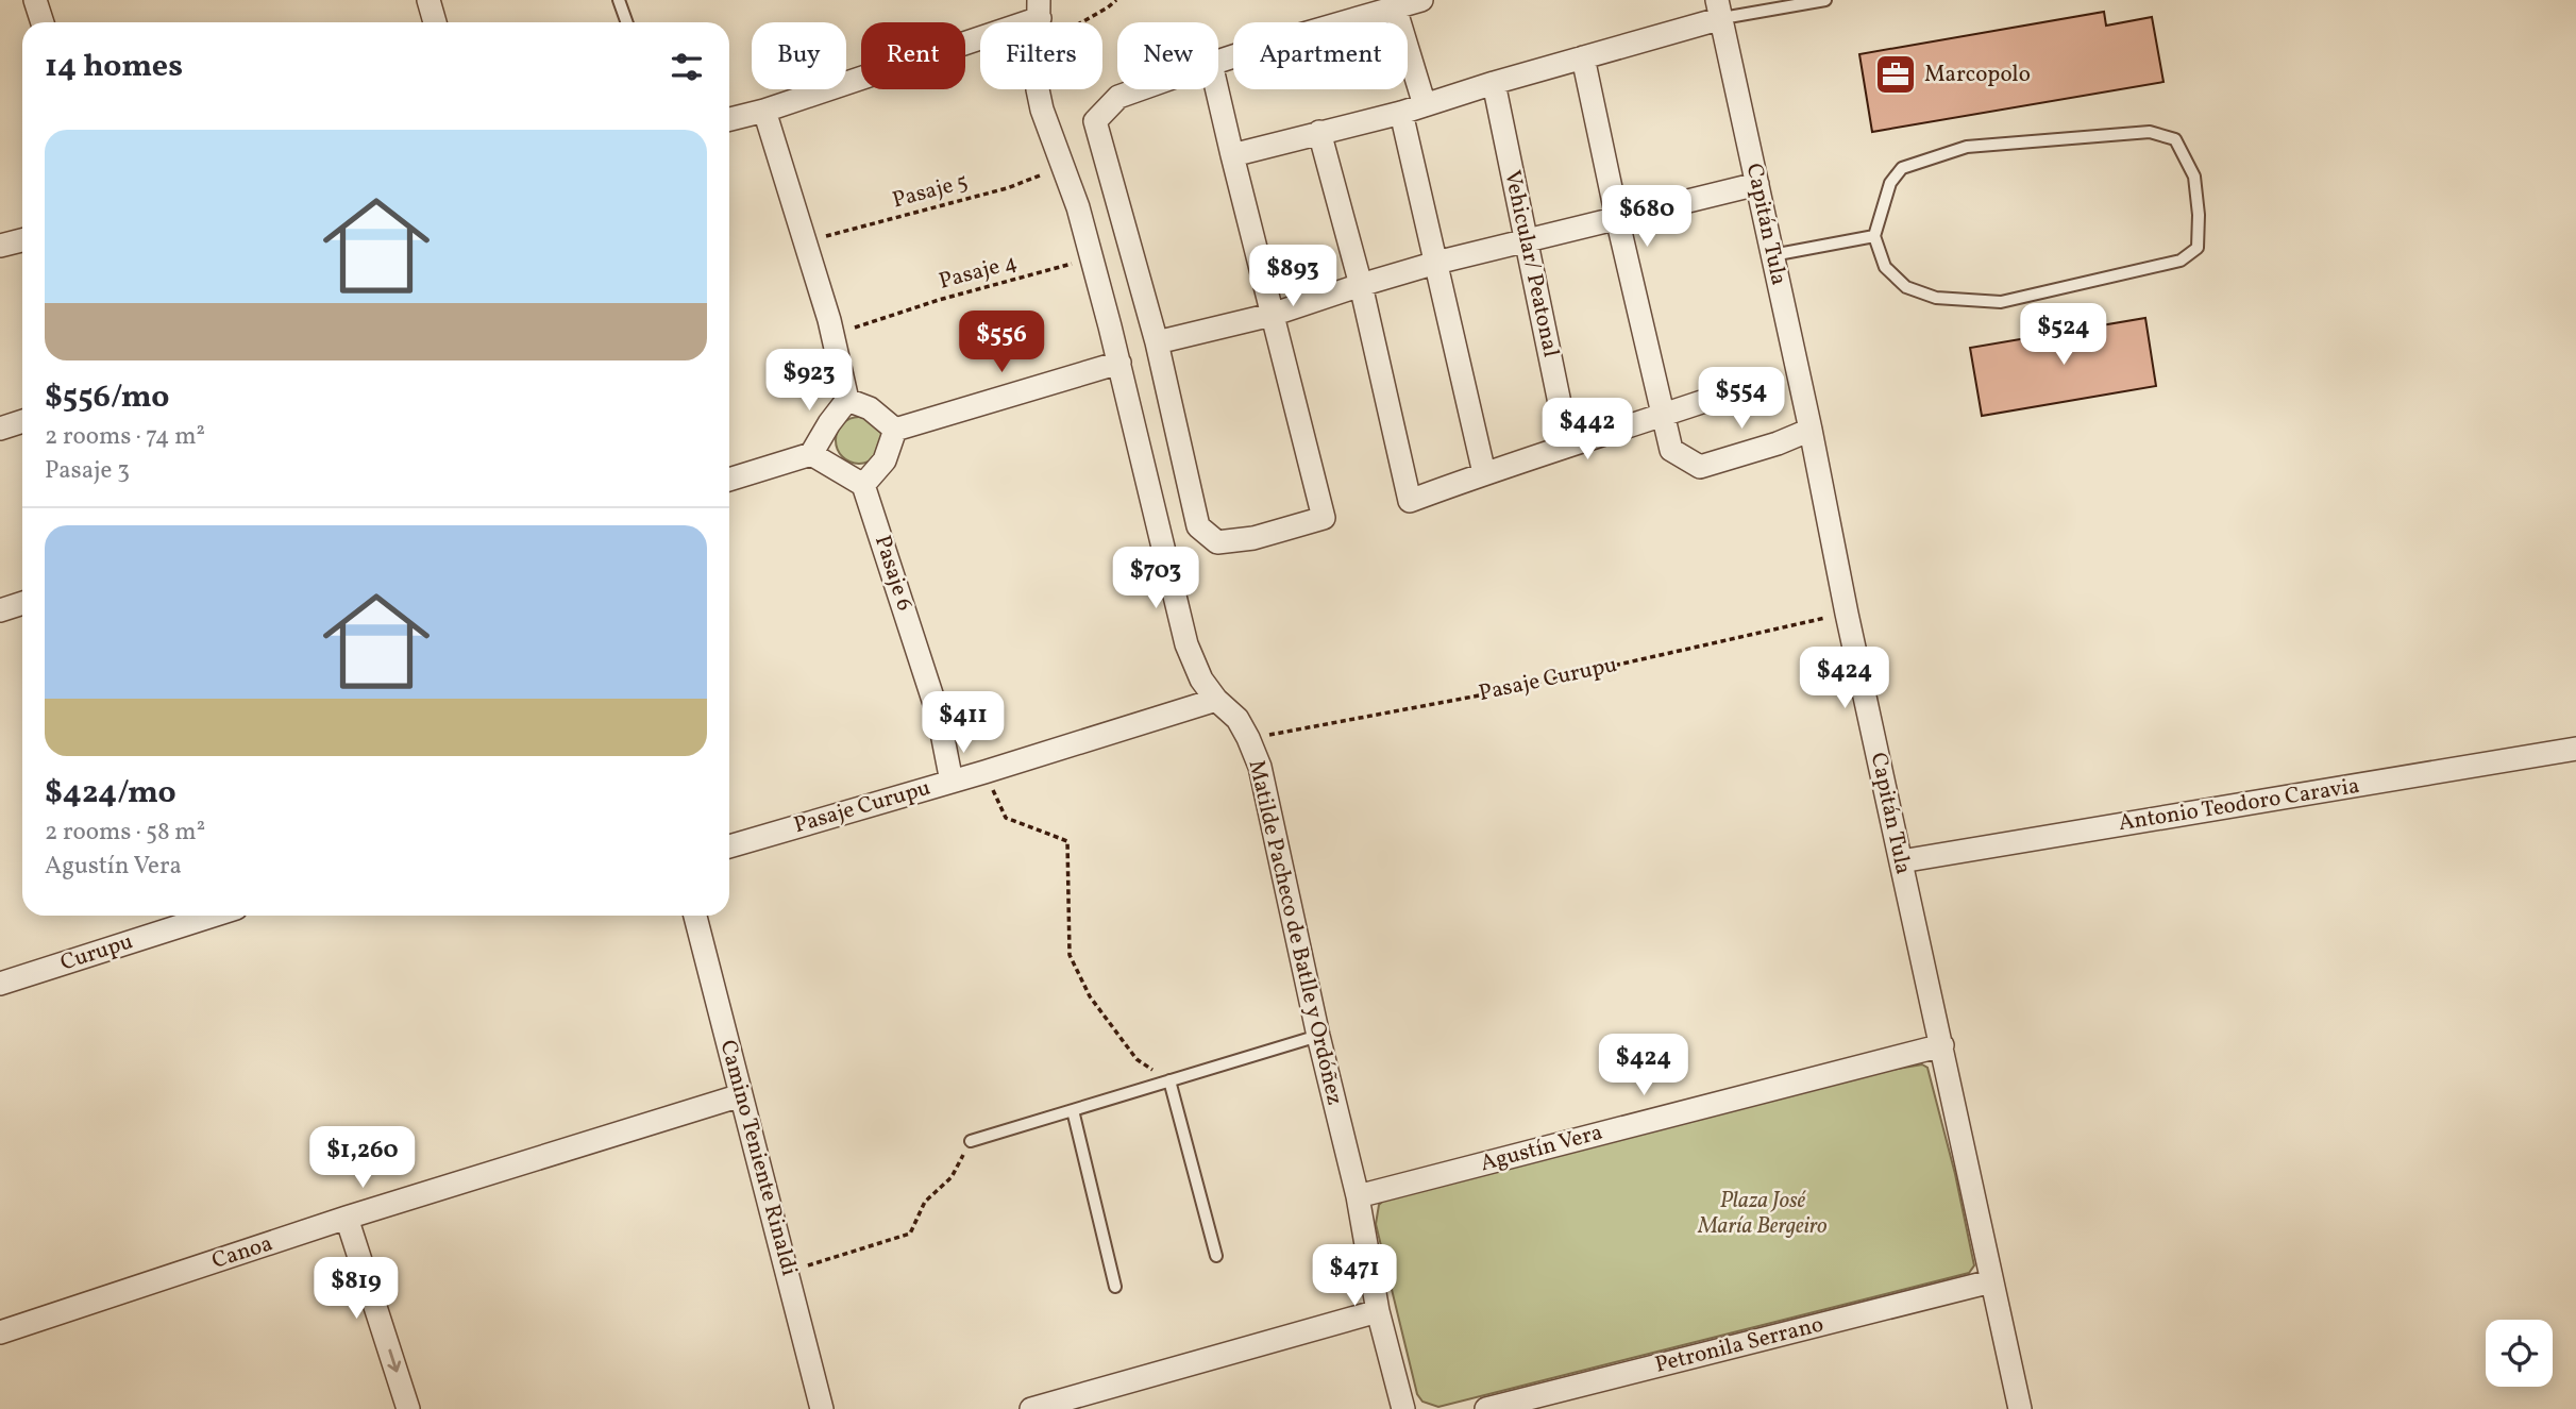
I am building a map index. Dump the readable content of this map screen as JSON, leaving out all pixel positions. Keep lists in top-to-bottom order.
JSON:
{
  "streets": {
    "street": [
      "Capitán Tula",
      "Vehicular/ Peatonal",
      "Pasaje 6",
      "Pasaje Curupu",
      "Antonio Teodoro Caravia",
      "Matilde Pacheco de Batlle y Ordóñez",
      "Curupu",
      "Agustín Vera",
      "Camino Teniente Rinaldi",
      "Canoa",
      "Petronila Serrano"
    ],
    "path": ["Pasaje 5", "Pasaje 4"]
  },
  "crossings": [
    ["Pasaje 5", "Matilde Pacheco de Batlle y Ordóñez"],
    ["Capitán Tula", "Pasaje Curupu"],
    ["Capitán Tula", "Antonio Teodoro Caravia"],
    ["Capitán Tula", "Agustín Vera"],
    ["Capitán Tula", "Petronila Serrano"],
    ["Pasaje 4", "Matilde Pacheco de Batlle y Ordóñez"],
    ["Pasaje 6", "Pasaje Curupu"],
    ["Pasaje Curupu", "Matilde Pacheco de Batlle y Ordóñez"],
    ["Matilde Pacheco de Batlle y Ordóñez", "Agustín Vera"],
    ["Camino Teniente Rinaldi", "Canoa"]
  ],
  "parks": ["Plaza José María Bergeiro"],
  "places": {
    "office": ["Marcopolo"]
  },
  "page": {
    "chip": [
      "Buy",
      "Rent",
      "Filters",
      "New",
      "Apartment"
    ],
    "heading": "14 homes",
    "list": [
      {
        "name": "$556/mo",
        "note": "2 rooms · 74 m² · Pasaje 3"
      },
      {
        "name": "$424/mo",
        "note": "2 rooms · 58 m² · Agustín Vera"
      }
    ],
    "price": [
      "$680",
      "$893",
      "$524",
      "$556",
      "$923",
      "$554",
      "$442",
      "$703",
      "$424",
      "$411",
      "$424",
      "$1,260",
      "$471",
      "$819"
    ]
  }
}
